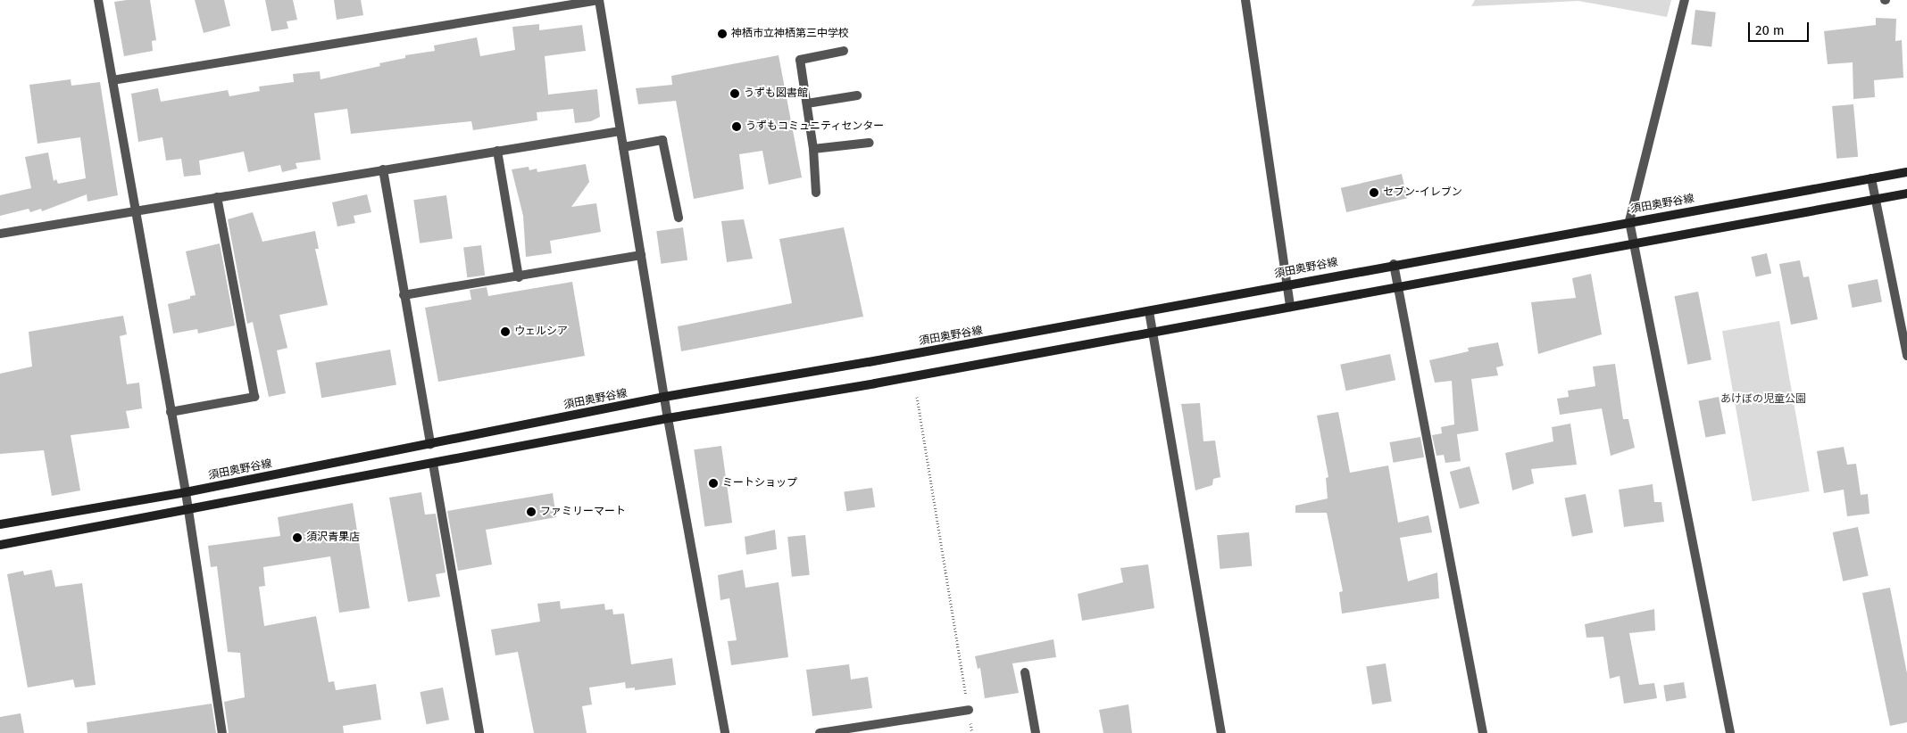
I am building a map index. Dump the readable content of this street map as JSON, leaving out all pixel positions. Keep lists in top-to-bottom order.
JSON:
{
  "streets": {
    "main road": ["須田奥野谷線"]
  },
  "parks": ["あけぼの児童公園"],
  "places": [
    "神栖市立神栖第三中学校",
    "うずも図書館",
    "うずもコミュニティセンター",
    "セブン-イレブン",
    "ウェルシア",
    "ミートショップ",
    "ファミリーマート",
    "須沢青果店"
  ],
  "scale_bar": "20 m"
}
